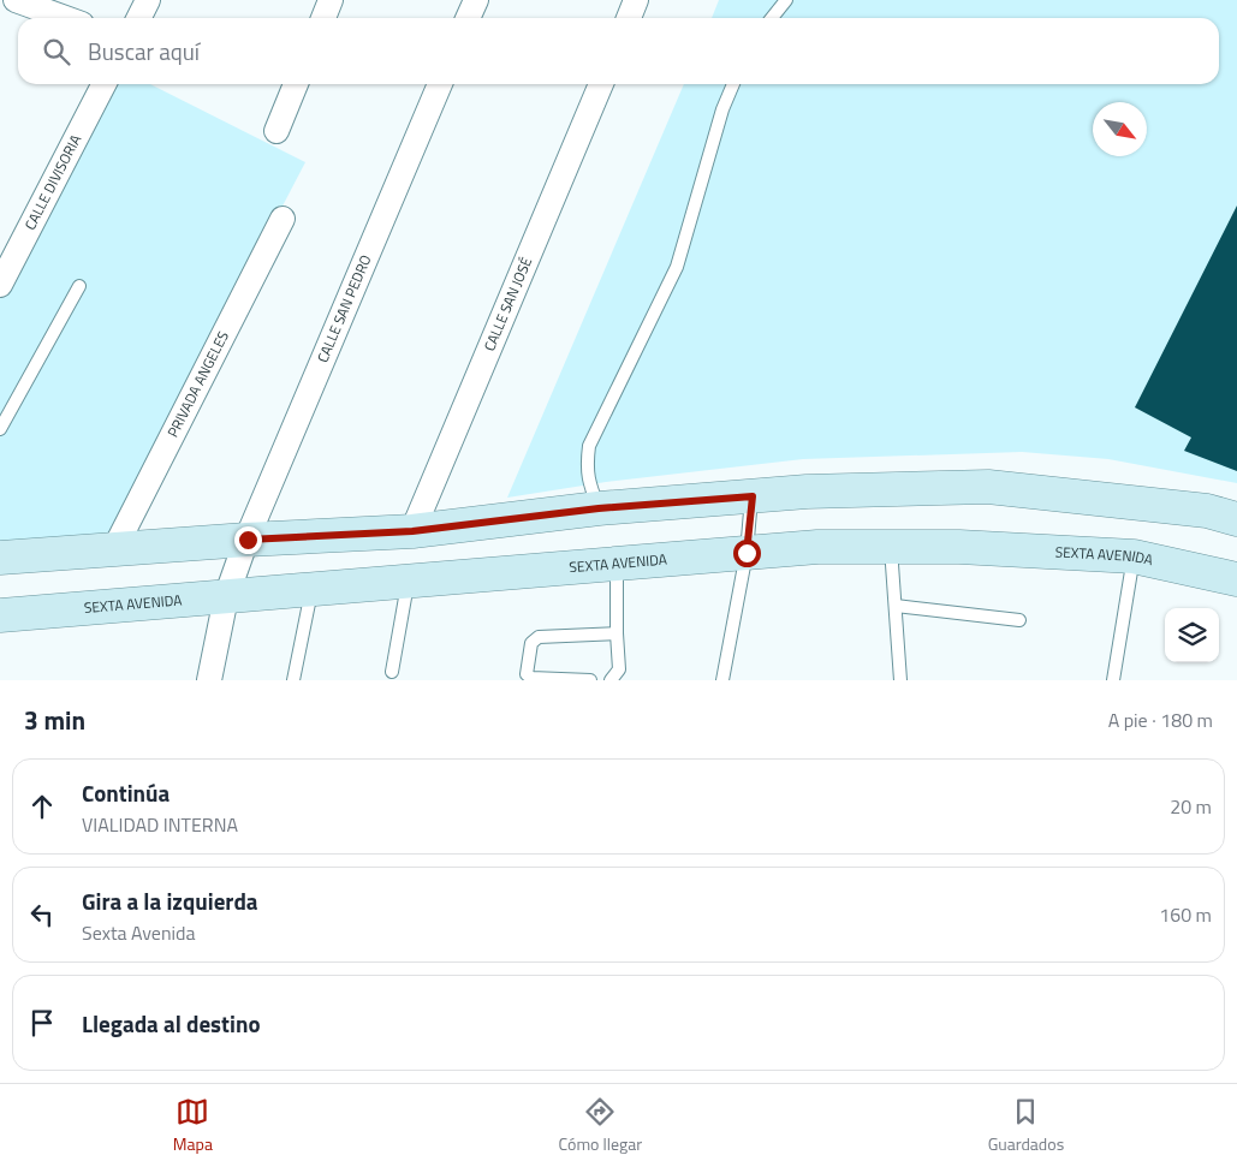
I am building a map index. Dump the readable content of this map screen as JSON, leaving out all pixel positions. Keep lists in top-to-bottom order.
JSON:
{
  "streets": {
    "main road": ["SEXTA AVENIDA"],
    "street": [
      "CALLE DIVISORIA",
      "CALLE SAN JOSÉ",
      "CALLE SAN PEDRO",
      "PRIVADA ANGELES"
    ]
  },
  "crossings": [
    ["CALLE SAN PEDRO", "SEXTA AVENIDA"]
  ],
  "north": "bottom right",
  "page": {
    "search": "Buscar aquí",
    "heading": ["3 min", "A pie · 180 m"],
    "list": [
      ["Continúa", "VIALIDAD INTERNA", "20 m"],
      ["Gira a la izquierda", "Sexta Avenida", "160 m"],
      "Llegada al destino"
    ],
    "nav": ["Mapa", "Cómo llegar", "Guardados"]
  }
}
